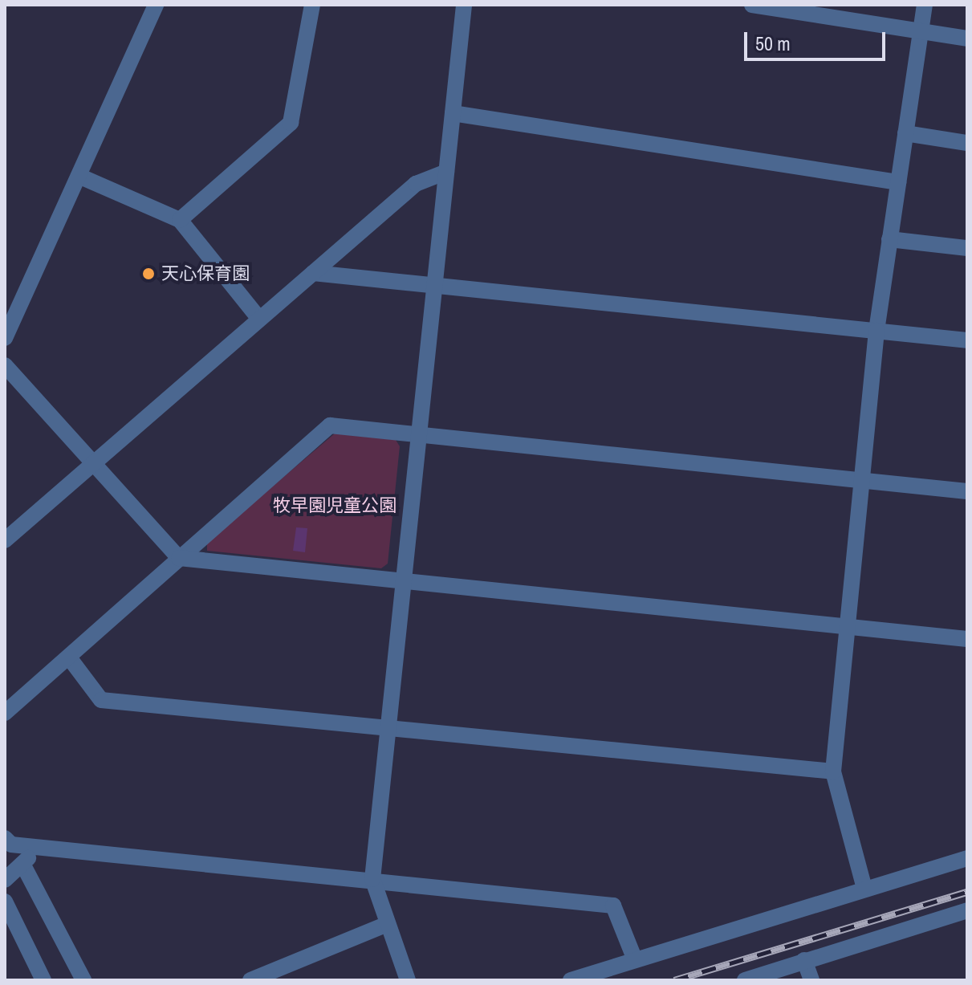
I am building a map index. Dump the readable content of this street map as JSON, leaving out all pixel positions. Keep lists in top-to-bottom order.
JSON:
{
  "parks": ["牧早園児童公園"],
  "places": ["天心保育園"],
  "scale_bar": "50 m"
}
